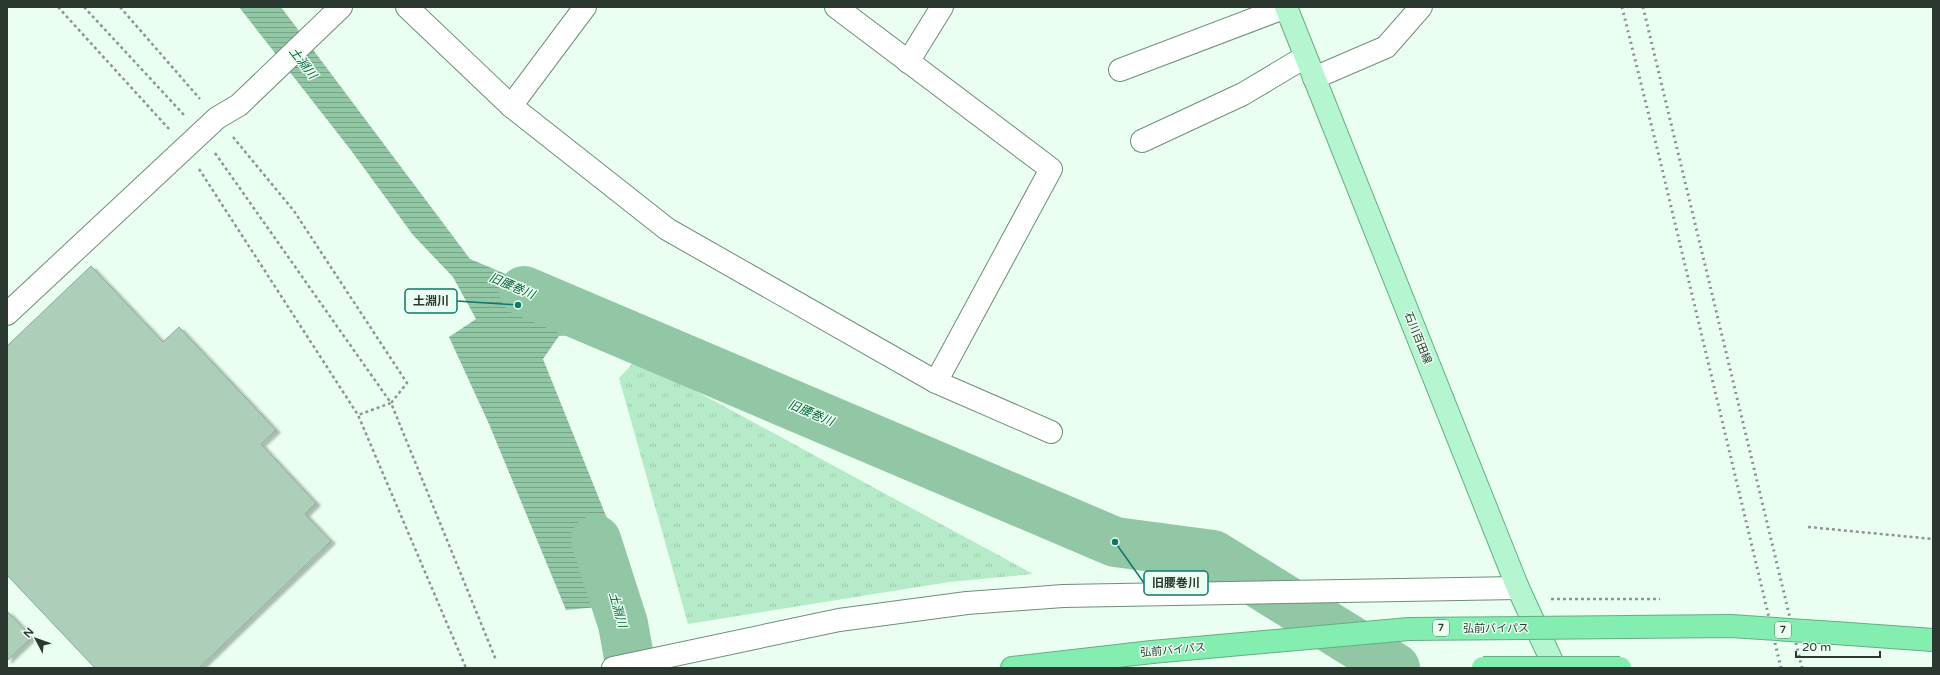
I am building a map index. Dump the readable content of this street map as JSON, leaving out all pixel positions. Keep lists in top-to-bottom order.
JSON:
{
  "streets": {
    "highway": ["7", "弘前バイパス"],
    "main road": ["石川百田線"]
  },
  "water": ["土淵川", "旧腰巻川"],
  "places": ["土淵川", "旧腰巻川"],
  "scale_bar": "20 m",
  "north": "top left"
}
